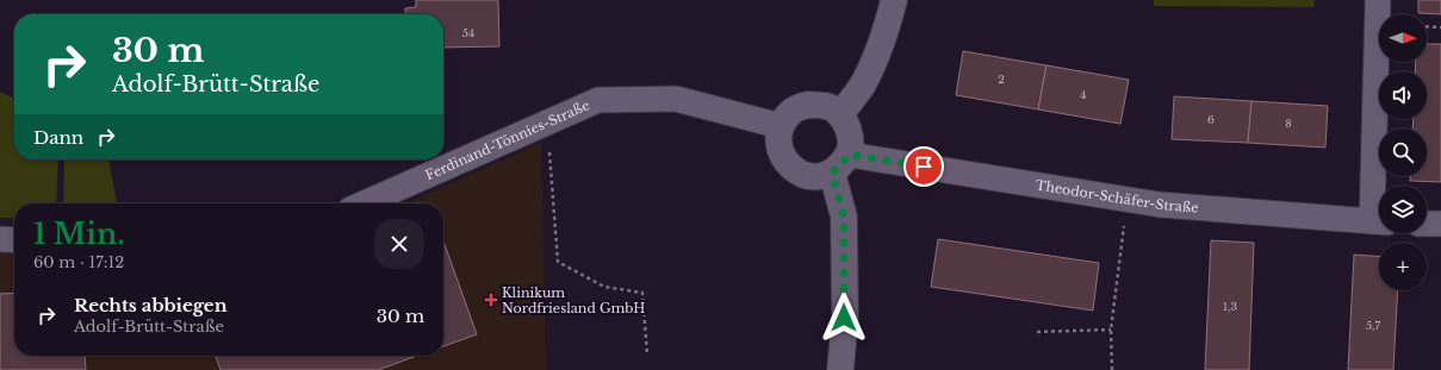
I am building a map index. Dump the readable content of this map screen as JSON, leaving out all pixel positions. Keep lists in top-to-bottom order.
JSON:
{
  "streets": {
    "street": ["Ferdinand-Tönnies-Straße", "Theodor-Schäfer-Straße"]
  },
  "crossings": [
    ["Ferdinand-Tönnies-Straße", "Theodor-Schäfer-Straße"]
  ],
  "places": {
    "health": ["Klinikum Nordfriesland GmbH"]
  },
  "house_numbers": [
    "54",
    "2",
    "4",
    "6",
    "8",
    "1,3",
    "5,7"
  ],
  "north": "right",
  "page": {
    "map_buttons": "+",
    "turn": ["30 m", "Adolf-Brütt-Straße"],
    "then": "Dann",
    "heading": ["1 Min.", "60 m · 17:12"],
    "list": [
      {
        "name": "Rechts abbiegen",
        "note": "Adolf-Brütt-Straße",
        "value": "30 m"
      }
    ]
  }
}
